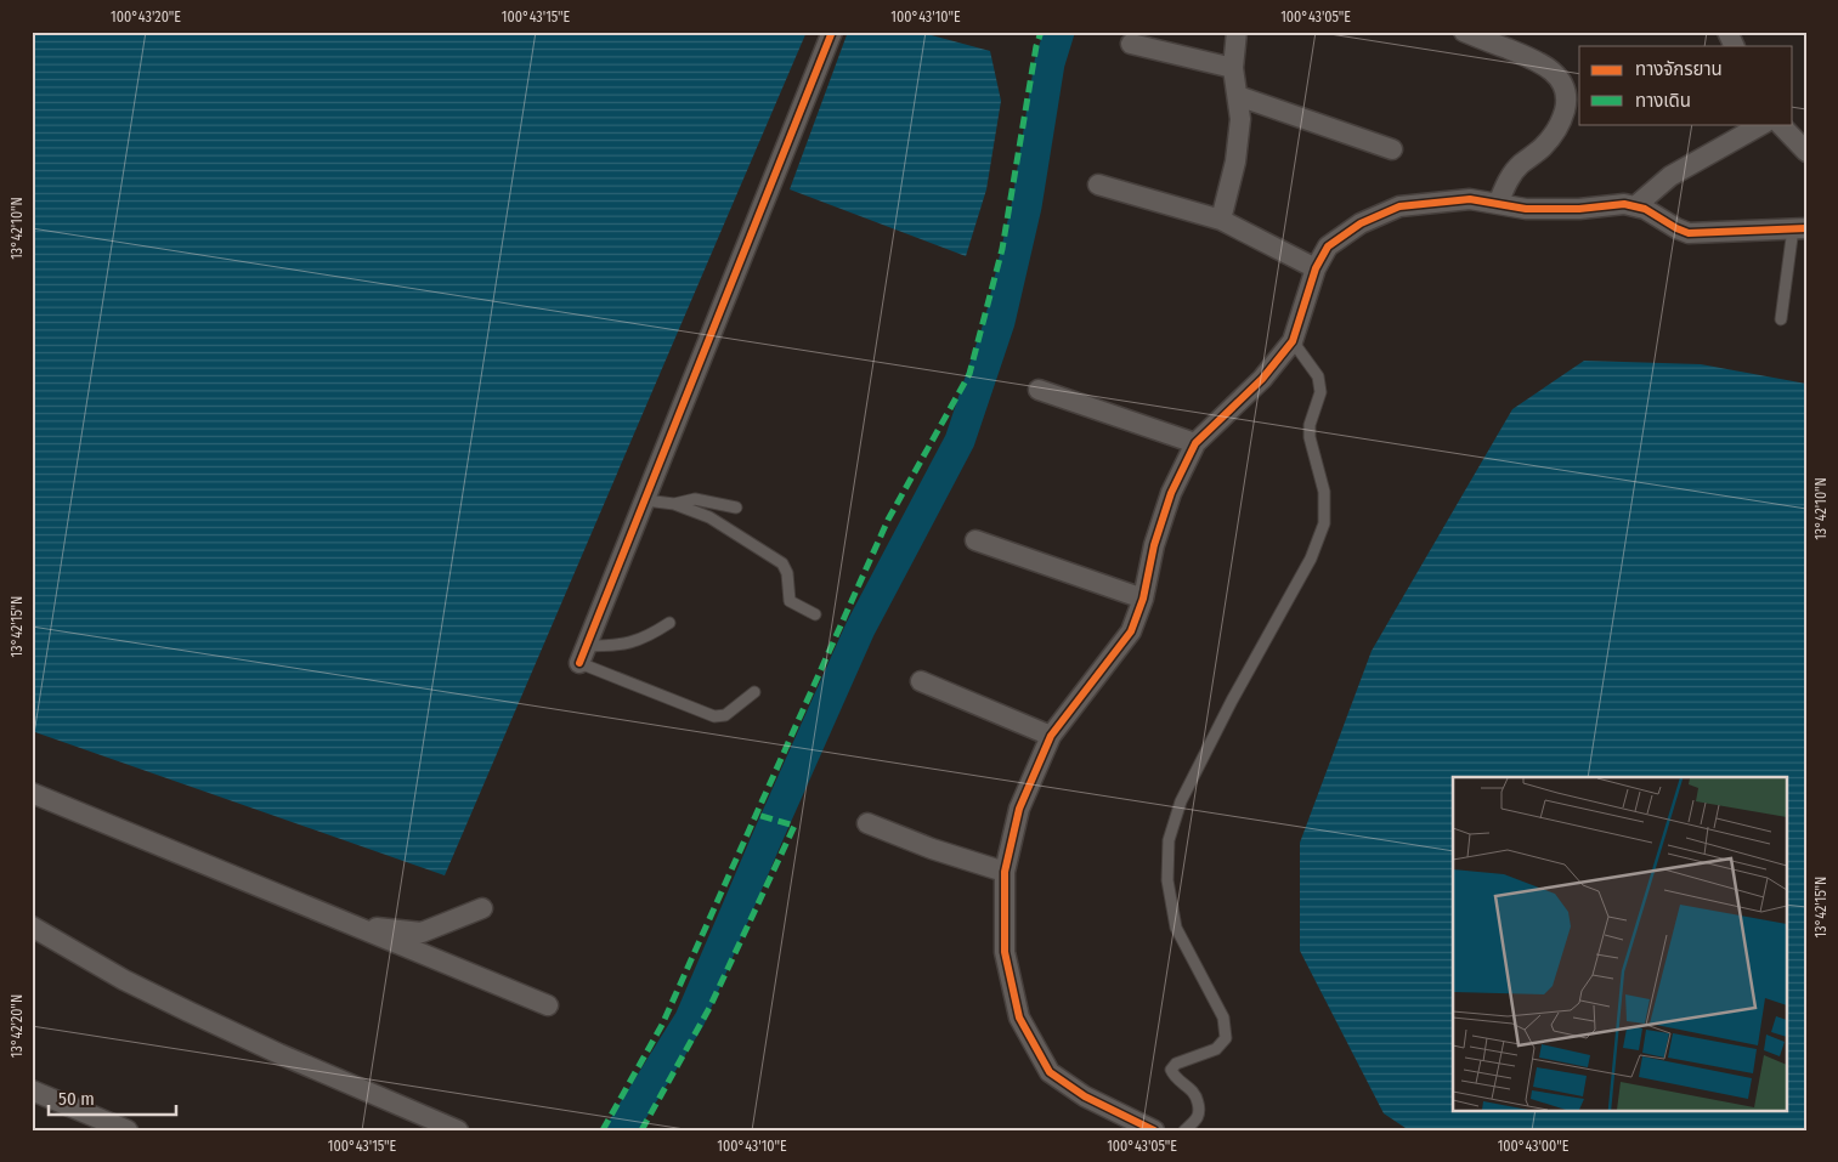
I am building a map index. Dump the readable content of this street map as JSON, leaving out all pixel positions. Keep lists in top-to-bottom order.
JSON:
{
  "legend": ["ทางจักรยาน", "ทางเดิน"],
  "scale_bar": "50 m",
  "coordinates": [
    "100°43'20\"E",
    "100°43'15\"E",
    "100°43'10\"E",
    "100°43'05\"E",
    "13°42'10\"N",
    "13°42'15\"N",
    "13°42'20\"N",
    "100°43'00\"E"
  ]
}
